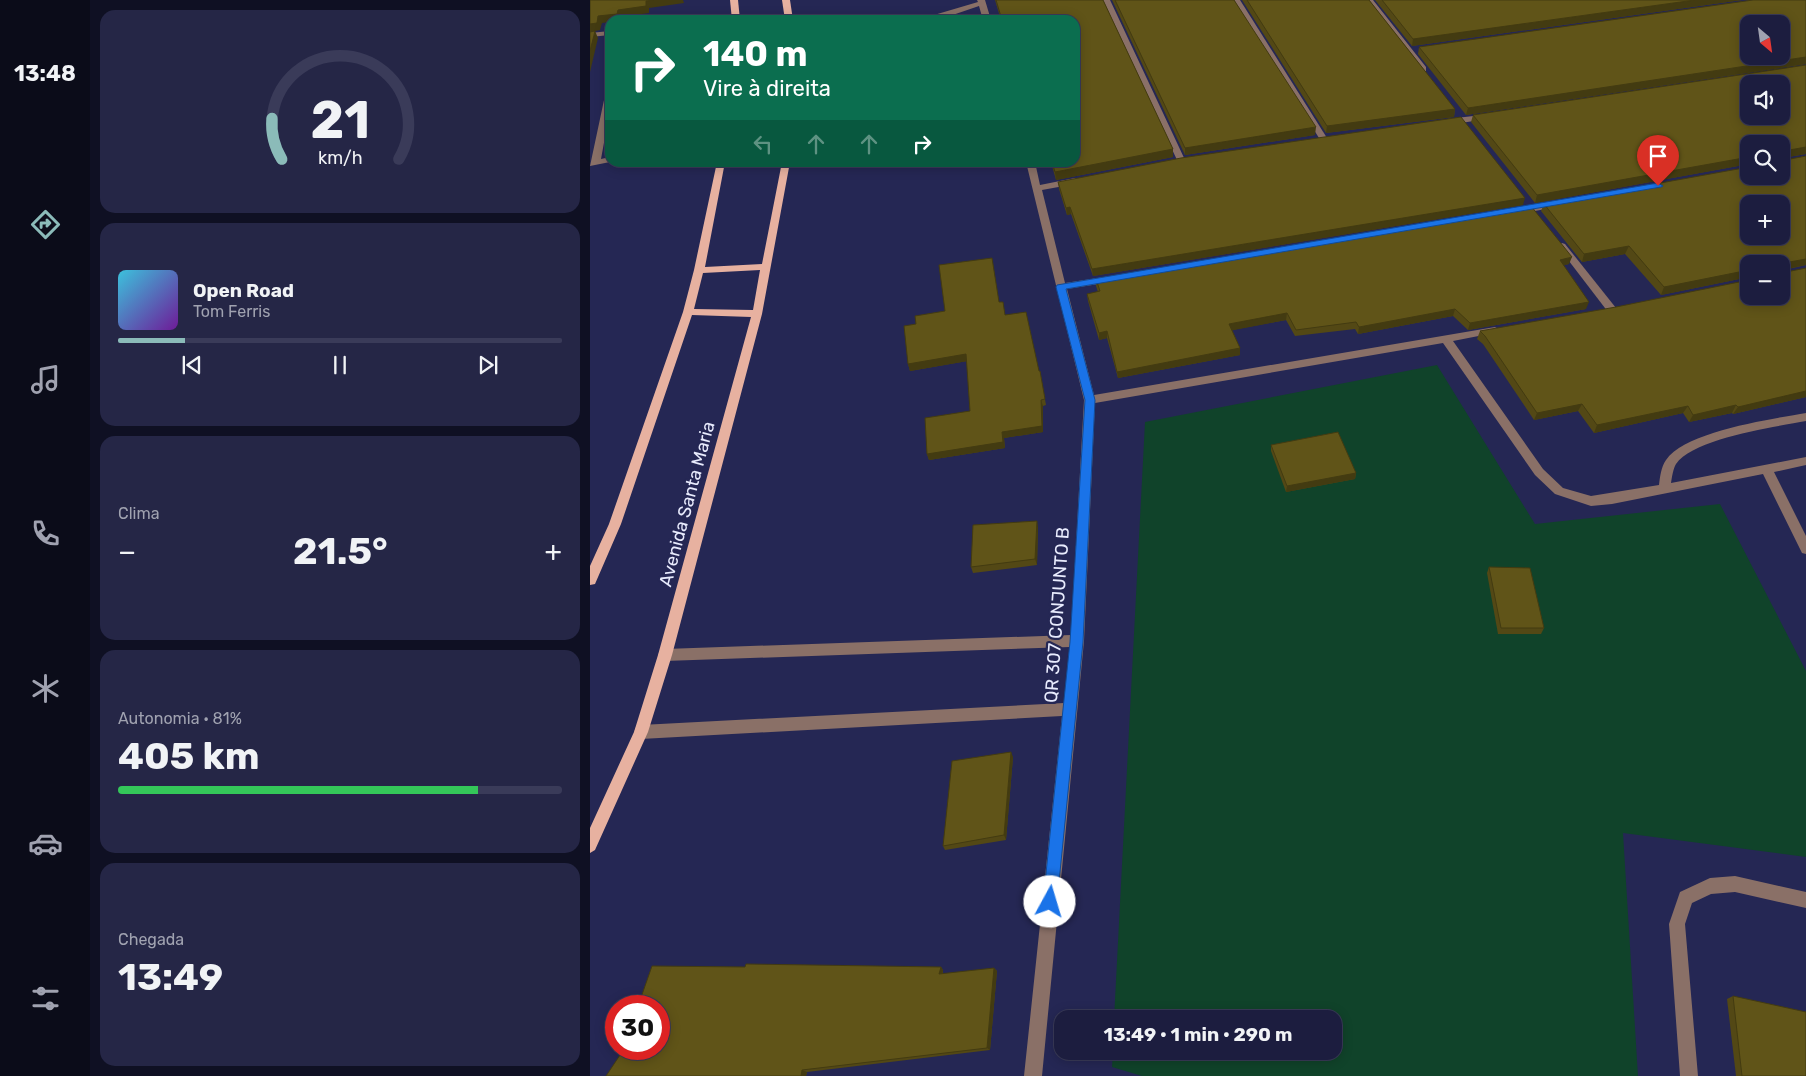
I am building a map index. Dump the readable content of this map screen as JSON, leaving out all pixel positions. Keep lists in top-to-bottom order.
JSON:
{
  "streets": {
    "main road": ["Avenida Santa Maria"],
    "street": ["QR 307 CONJUNTO B"]
  },
  "north": "bottom right",
  "page": {
    "tabs": "13:48",
    "map_buttons": ["+", "−"],
    "turn": ["140 m", "Vire à direita"],
    "song": ["Open Road", "Tom Ferris"],
    "tile": [
      "Clima",
      ["Autonomia · 81%", "405 km"],
      ["Chegada", "13:49"]
    ],
    "heat": ["−", "21.5°", "+"],
    "limit": "30",
    "trip": "13:49 · 1 min · 290 m",
    "gauge": ["21", "km/h"]
  }
}
